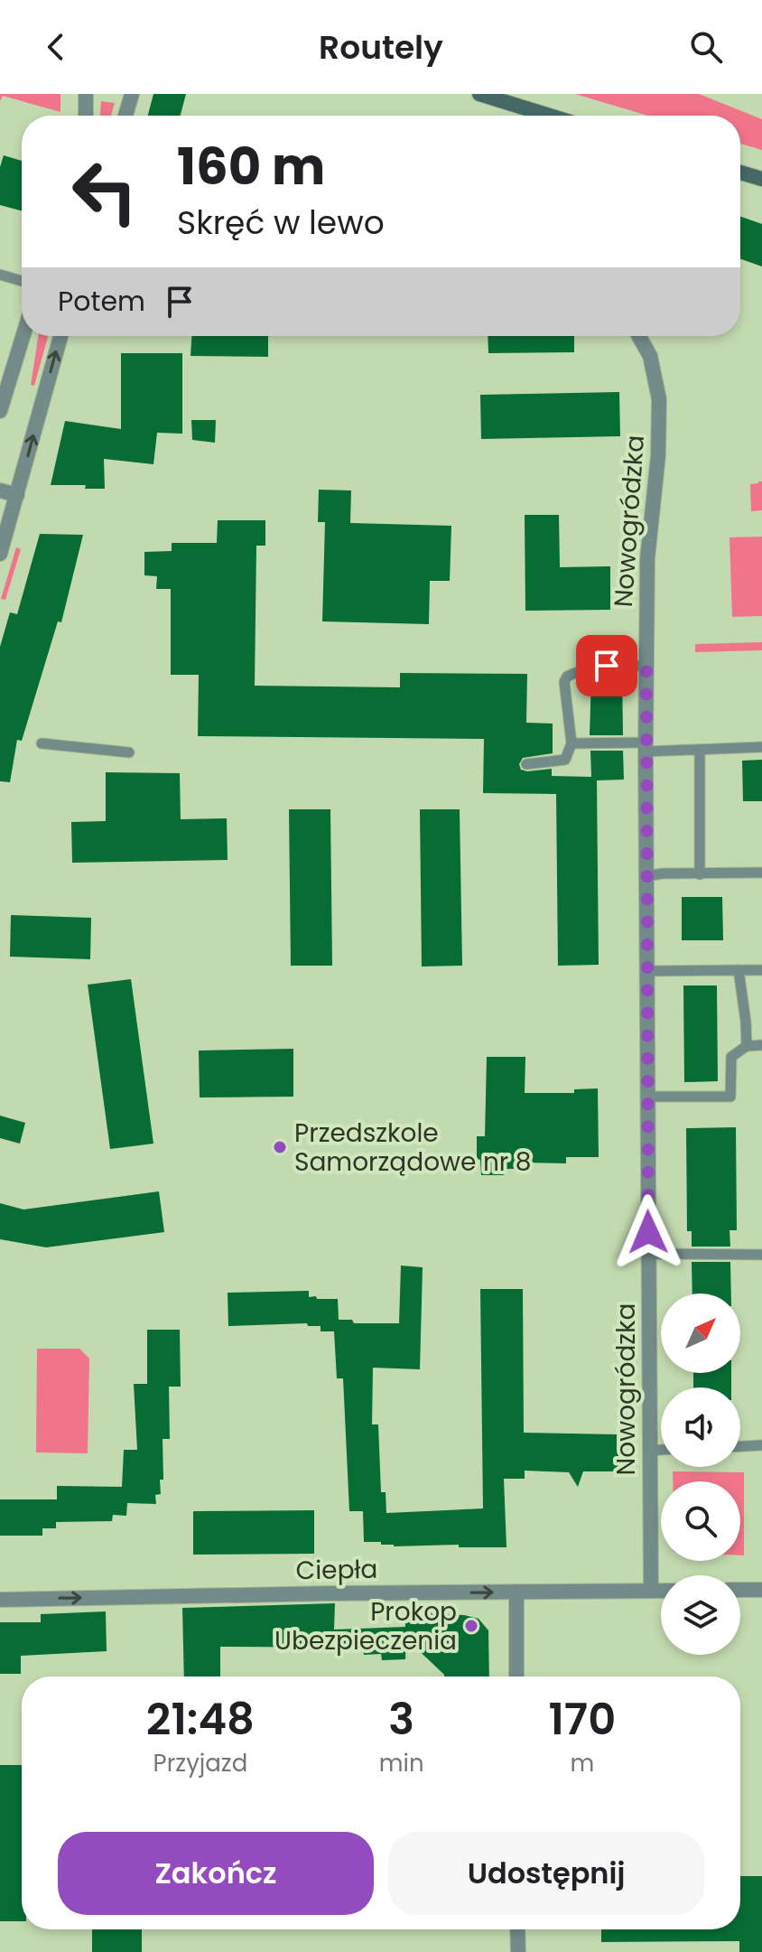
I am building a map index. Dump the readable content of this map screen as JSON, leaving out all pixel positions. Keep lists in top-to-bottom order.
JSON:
{
  "streets": {
    "street": ["Nowogródzka", "Ciepła"]
  },
  "crossings": [
    ["Nowogródzka", "Ciepła"]
  ],
  "one_way": ["Ciepła"],
  "places": ["Przedszkole Samorządowe nr 8", "Prokop Ubezpieczenia"],
  "north": "top right",
  "page": {
    "header": "Routely",
    "turn": ["160 m", "Skręć w lewo"],
    "then": "Potem",
    "eta": [
      "21:48",
      "Przyjazd",
      "3",
      "min",
      "170",
      "m"
    ],
    "buttons": ["Zakończ", "Udostępnij"]
  }
}
